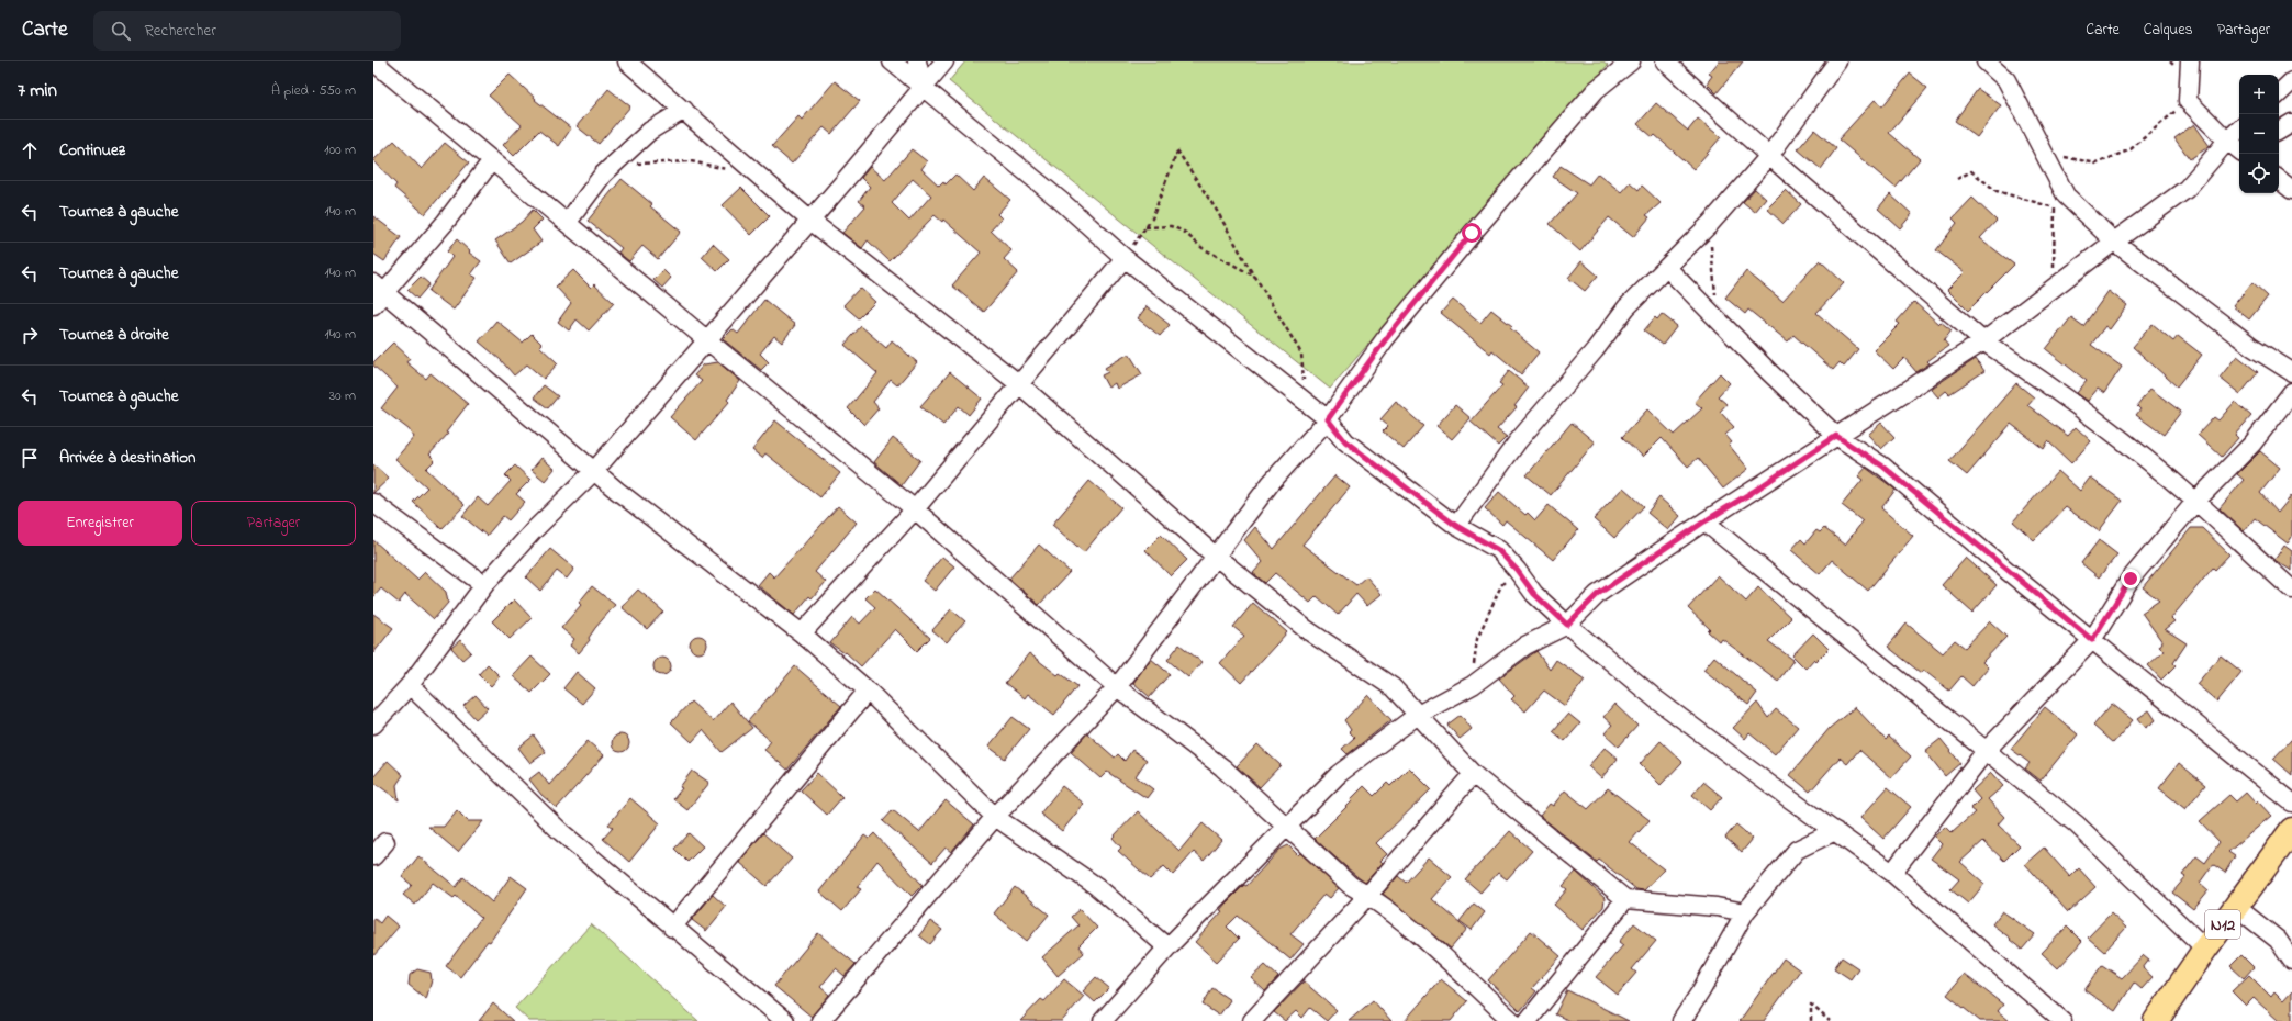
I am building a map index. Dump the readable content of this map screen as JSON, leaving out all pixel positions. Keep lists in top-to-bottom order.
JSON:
{
  "streets": {
    "main road": ["N12"]
  },
  "page": {
    "header": "Carte",
    "search": "Rechercher",
    "nav": ["Carte", "Calques", "Partager"],
    "heading": ["7 min", "À pied · 550 m"],
    "map_buttons": ["+", "−"],
    "list": [
      ["Continuez", "100 m"],
      ["Tournez à gauche", "140 m"],
      ["Tournez à gauche", "140 m"],
      ["Tournez à droite", "140 m"],
      ["Tournez à gauche", "30 m"],
      "Arrivée à destination"
    ],
    "buttons": ["Enregistrer", "Partager"]
  }
}
